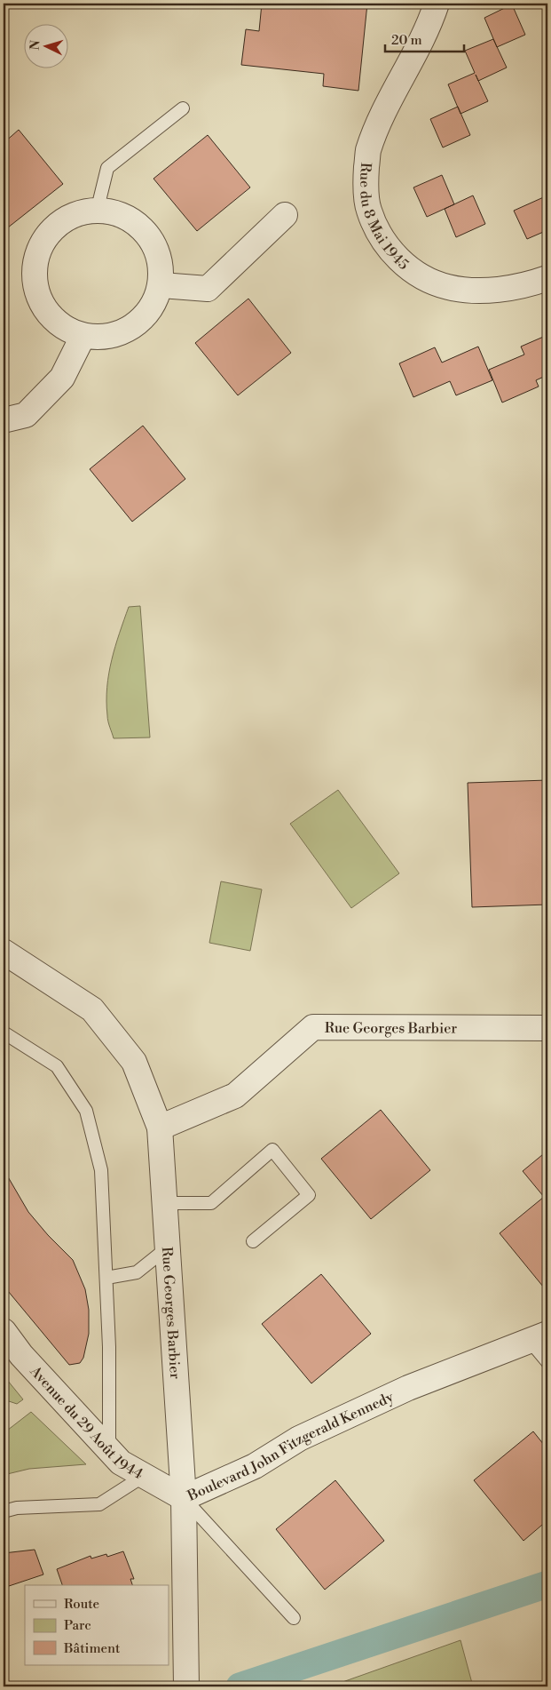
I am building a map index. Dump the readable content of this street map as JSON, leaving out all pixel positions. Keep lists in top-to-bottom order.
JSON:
{
  "streets": {
    "street": [
      "Rue du 8 Mai 1945",
      "Rue Georges Barbier",
      "Avenue du 29 Août 1944",
      "Boulevard John Fitzgerald Kennedy"
    ]
  },
  "crossings": [
    ["Rue Georges Barbier", "Avenue du 29 Août 1944"],
    ["Rue Georges Barbier", "Boulevard John Fitzgerald Kennedy"],
    ["Avenue du 29 Août 1944", "Boulevard John Fitzgerald Kennedy"]
  ],
  "legend": ["Route", "Parc", "Bâtiment"],
  "scale_bar": "20 m",
  "north": "left"
}
